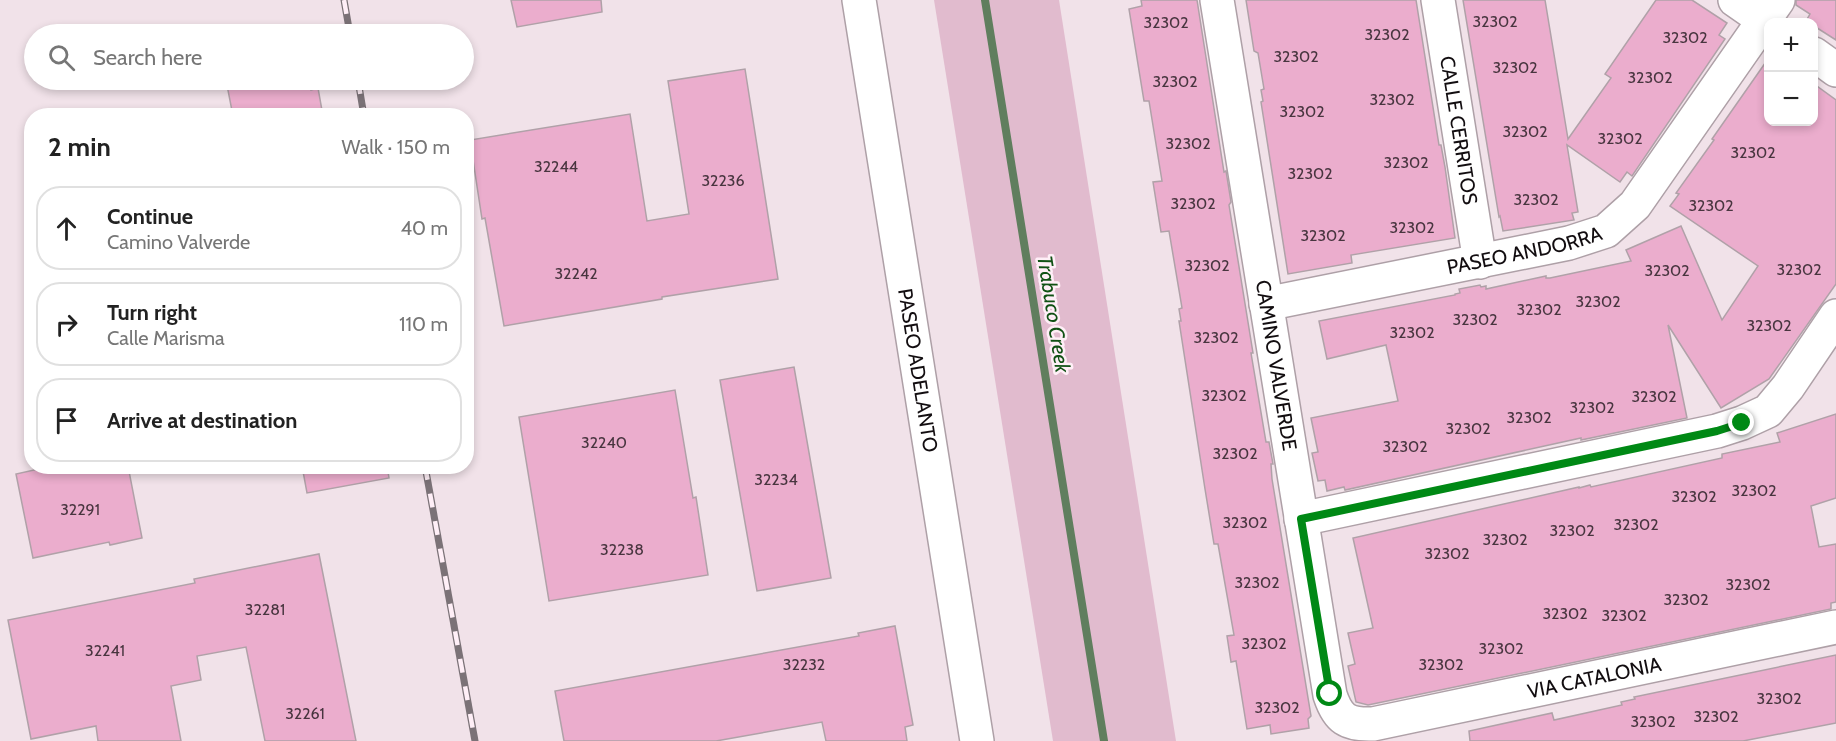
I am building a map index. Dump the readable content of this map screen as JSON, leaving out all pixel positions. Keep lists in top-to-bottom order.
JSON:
{
  "streets": {
    "street": [
      "CALLE CERRITOS",
      "PASEO ANDORRA",
      "CAMINO VALVERDE",
      "PASEO ADELANTO",
      "VIA CATALONIA"
    ]
  },
  "crossings": [
    ["CALLE CERRITOS", "PASEO ANDORRA"],
    ["PASEO ANDORRA", "CAMINO VALVERDE"],
    ["CAMINO VALVERDE", "VIA CATALONIA"]
  ],
  "water": ["Trabuco Creek"],
  "house_numbers": [
    "32302",
    "32302",
    "32302",
    "32302",
    "32302",
    "32302",
    "32302",
    "32302",
    "32302",
    "32302",
    "32302",
    "32302",
    "32302",
    "32302",
    "32302",
    "32244",
    "32302",
    "32236",
    "32302",
    "32302",
    "32302",
    "32302",
    "32302",
    "32302",
    "32302",
    "32302",
    "32242",
    "32302",
    "32302",
    "32302",
    "32302",
    "32302",
    "32302",
    "32302",
    "32302",
    "32302",
    "32302",
    "32302",
    "32240",
    "32302",
    "32302",
    "32234",
    "32302",
    "32302",
    "32291",
    "32302",
    "32302",
    "32302",
    "32302",
    "32238",
    "32302",
    "32302",
    "32302",
    "32302",
    "32281",
    "32302",
    "32302",
    "32302",
    "32302",
    "32241",
    "32232",
    "32302",
    "32302",
    "32302",
    "32261",
    "32302",
    "32302"
  ],
  "page": {
    "map_buttons": ["+", "−"],
    "search": "Search here",
    "heading": ["2 min", "Walk · 150 m"],
    "list": [
      ["Continue", "Camino Valverde", "40 m"],
      ["Turn right", "Calle Marisma", "110 m"],
      "Arrive at destination"
    ]
  }
}
